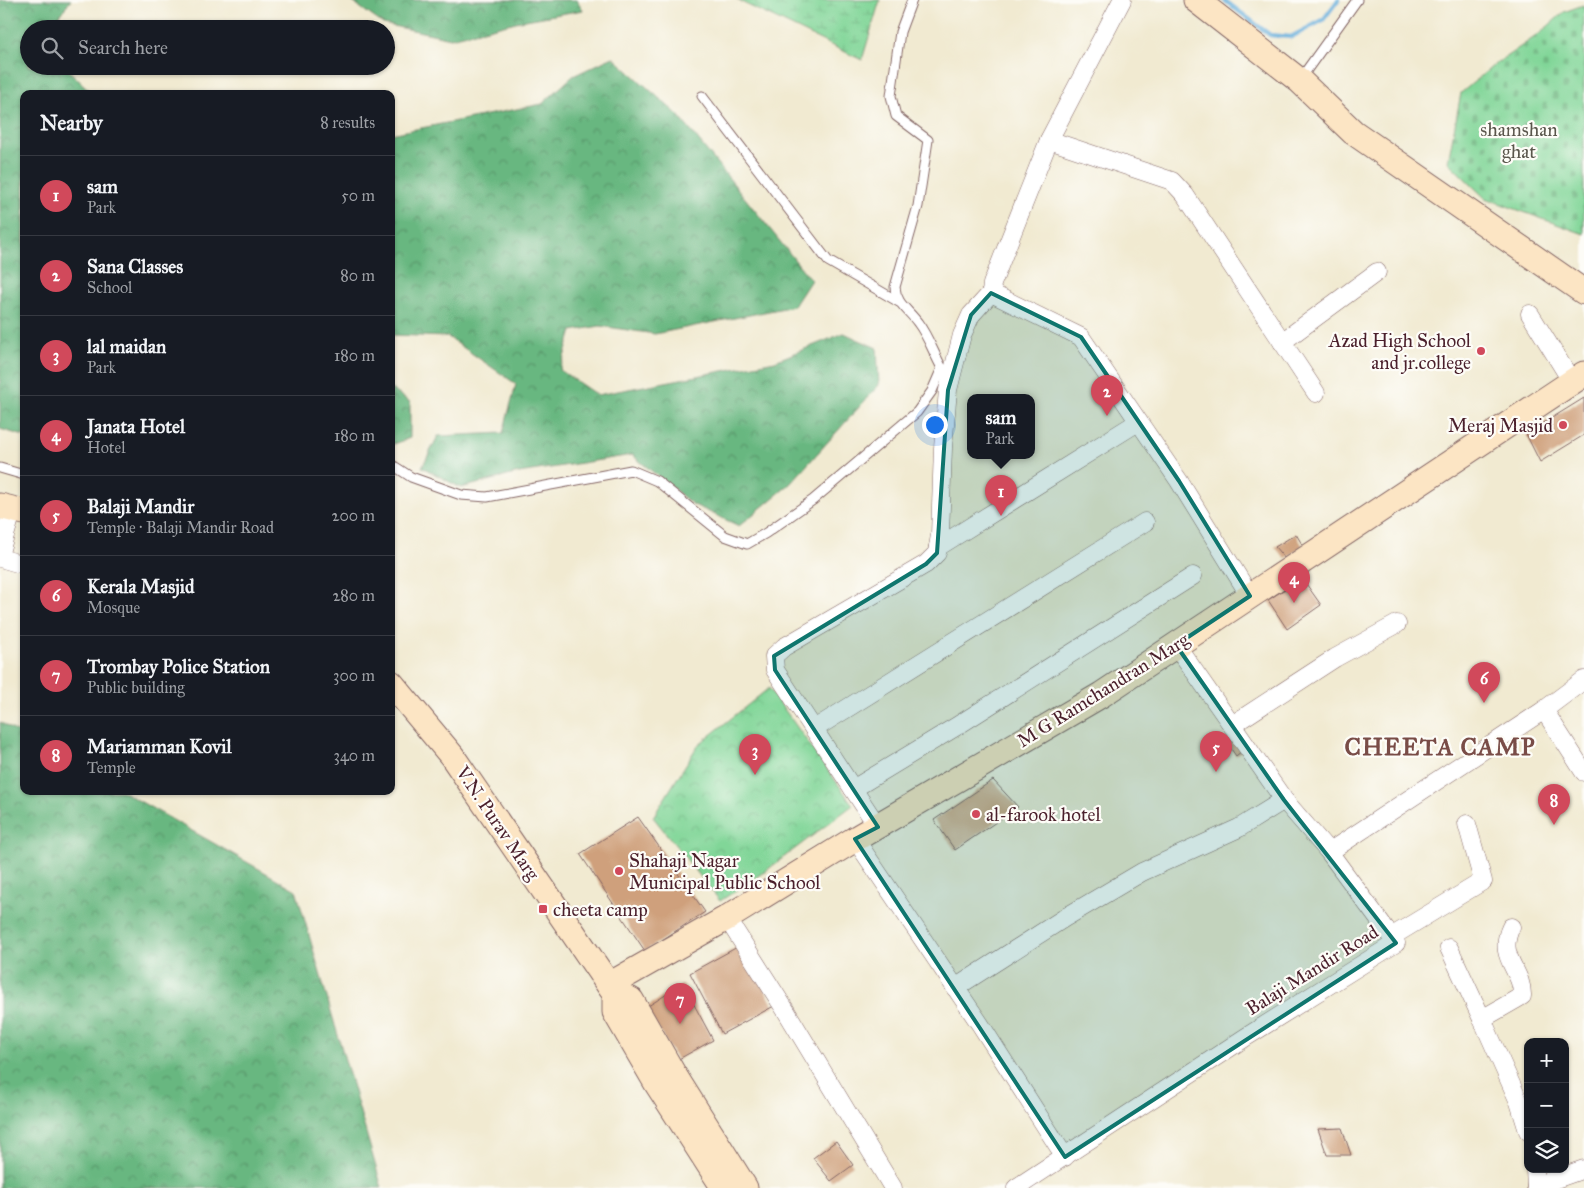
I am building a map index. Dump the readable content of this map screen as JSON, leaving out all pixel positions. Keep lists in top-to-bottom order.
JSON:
{
  "streets": {
    "street": ["M G Ramchandran Marg", "V.N. Purav Marg", "Balaji Mandir Road"]
  },
  "crossings": [
    ["M G Ramchandran Marg", "V.N. Purav Marg"],
    ["M G Ramchandran Marg", "Balaji Mandir Road"]
  ],
  "districts": ["CHEETA CAMP"],
  "parks": ["shamshan ghat"],
  "places": {
    "other": [
      "Azad High School and jr.college",
      "Meraj Masjid",
      "al-farook hotel",
      "Shahaji Nagar Municipal Public School"
    ],
    "transit": ["cheeta camp"]
  },
  "page": {
    "search": "Search here",
    "heading": ["Nearby", "8 results"],
    "list": [
      {
        "mark": "1",
        "name": "sam",
        "note": "Park",
        "value": "50 m"
      },
      {
        "mark": "2",
        "name": "Sana Classes",
        "note": "School",
        "value": "80 m"
      },
      {
        "mark": "3",
        "name": "lal maidan",
        "note": "Park",
        "value": "180 m"
      },
      {
        "mark": "4",
        "name": "Janata Hotel",
        "note": "Hotel",
        "value": "180 m"
      },
      {
        "mark": "5",
        "name": "Balaji Mandir",
        "note": "Temple · Balaji Mandir Road",
        "value": "200 m"
      },
      {
        "mark": "6",
        "name": "Kerala Masjid",
        "note": "Mosque",
        "value": "280 m"
      },
      {
        "mark": "7",
        "name": "Trombay Police Station",
        "note": "Public building",
        "value": "300 m"
      },
      {
        "mark": "8",
        "name": "Mariamman Kovil",
        "note": "Temple",
        "value": "340 m"
      }
    ],
    "pins": [
      "2",
      "1",
      "4",
      "6",
      "5",
      "3",
      "8",
      "7"
    ],
    "popup": ["sam", "Park"],
    "map_buttons": ["+", "−"]
  }
}
